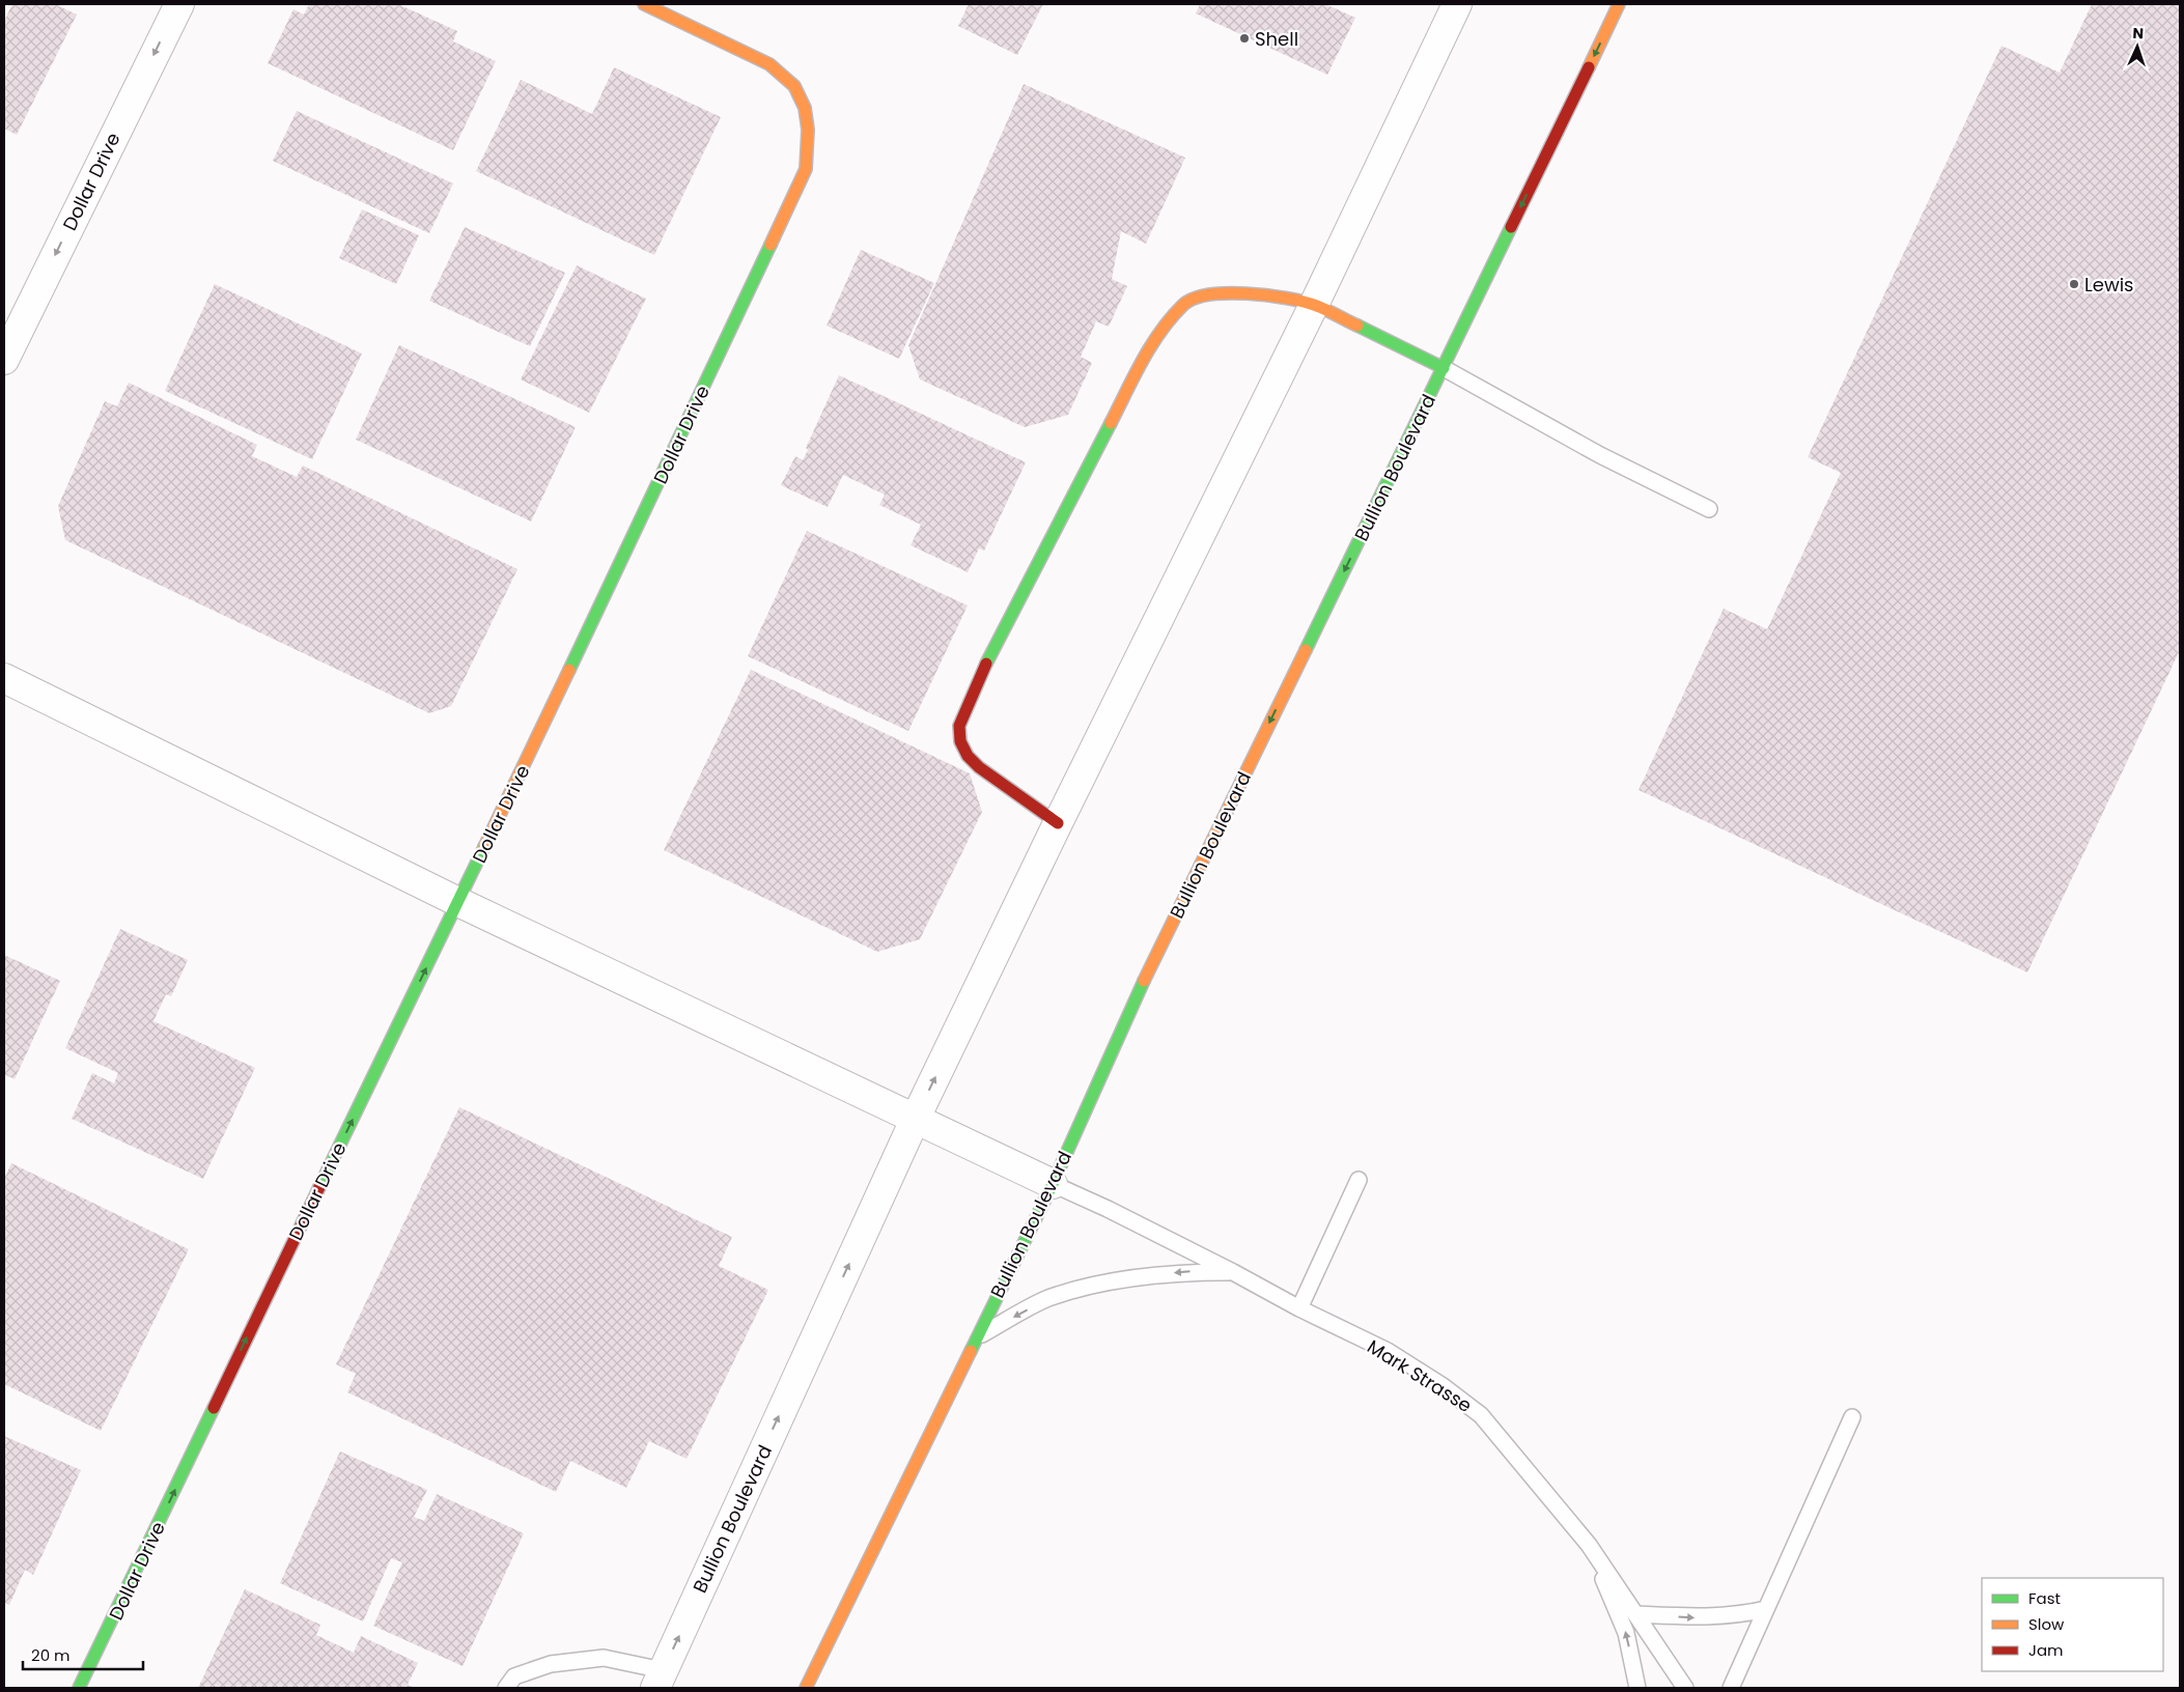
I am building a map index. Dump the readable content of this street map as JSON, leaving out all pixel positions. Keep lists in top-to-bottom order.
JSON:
{
  "streets": {
    "street": ["Dollar Drive", "Bullion Boulevard"],
    "lane": ["Mark Strasse"]
  },
  "crossings": [
    ["Bullion Boulevard", "Mark Strasse"]
  ],
  "places": ["Shell", "Lewis"],
  "legend": ["Fast", "Slow", "Jam"],
  "scale_bar": "20 m",
  "north": "top"
}
